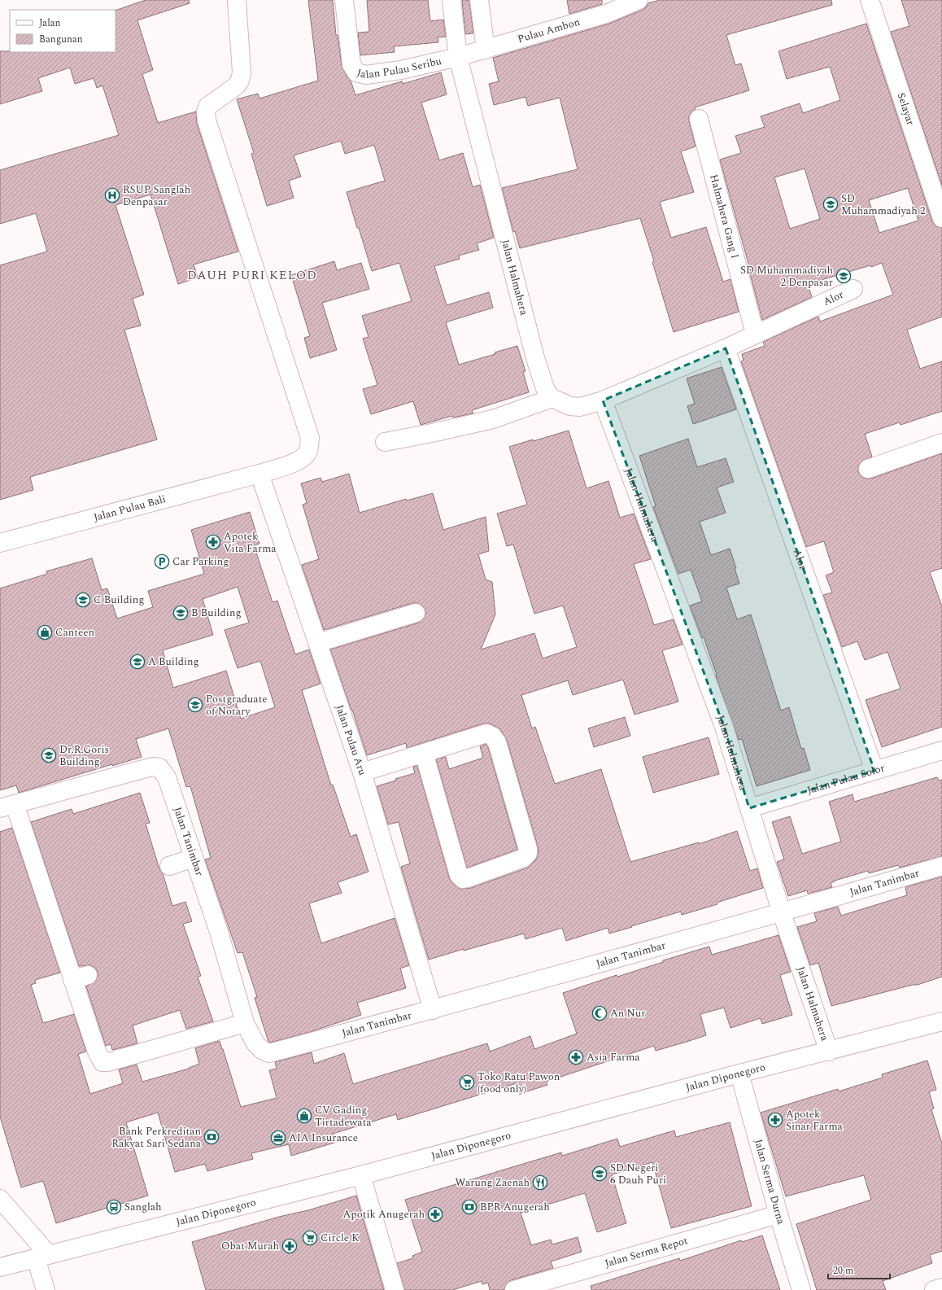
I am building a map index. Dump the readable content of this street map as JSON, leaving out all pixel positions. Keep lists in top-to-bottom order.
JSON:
{
  "streets": {
    "street": [
      "Pulau Ambon",
      "Jalan Pulau Seribu",
      "Selayar",
      "Halmahera Gang I",
      "Jalan Halmahera",
      "Alor",
      "Jalan Pulau Bali",
      "Jalan Pulau Aru",
      "Jalan Pulau Solor",
      "Jalan Tanimbar",
      "Jalan Diponegoro",
      "Jalan Serma Durna",
      "Jalan Serma Repot"
    ]
  },
  "crossings": [
    ["Pulau Ambon", "Jalan Pulau Seribu"],
    ["Pulau Ambon", "Jalan Halmahera"],
    ["Jalan Pulau Seribu", "Jalan Halmahera"],
    ["Halmahera Gang I", "Alor"],
    ["Jalan Halmahera", "Alor"],
    ["Jalan Halmahera", "Jalan Pulau Solor"],
    ["Jalan Halmahera", "Jalan Tanimbar"],
    ["Jalan Halmahera", "Jalan Diponegoro"],
    ["Alor", "Jalan Pulau Solor"],
    ["Jalan Pulau Bali", "Jalan Pulau Aru"],
    ["Jalan Pulau Aru", "Jalan Tanimbar"],
    ["Jalan Diponegoro", "Jalan Serma Durna"],
    ["Jalan Serma Durna", "Jalan Serma Repot"]
  ],
  "districts": ["DAUH PURI KELOD"],
  "places": {
    "hospital": ["RSUP Sanglah Denpasar"],
    "school or university": [
      "SD Muhammadiyah 2",
      "SD Muhammadiyah 2 Denpasar",
      "C Building",
      "B Building",
      "A Building",
      "Postgraduate of Notary",
      "Dr.R.Goris Building",
      "SD Negeri 6 Dauh Puri"
    ],
    "pharmacy": [
      "Apotek Vita Farma",
      "Asia Farma",
      "Apotek Sinar Farma",
      "Apotik Anugerah",
      "Obat Murah"
    ],
    "parking": ["Car Parking"],
    "shop": ["Canteen", "CV Gading Tirtadewata"],
    "mosque": ["An Nur"],
    "supermarket": ["Toko Ratu Pawon (food only)", "Circle K"],
    "bank": ["Bank Perkreditan Rakyat Sari Sedana", "BPR Anugerah"],
    "office": ["AIA Insurance"],
    "restaurant": ["Warung Zaenah"],
    "bus stop": ["Sanglah"]
  },
  "legend": ["Jalan", "Bangunan"],
  "scale_bar": "20 m"
}
